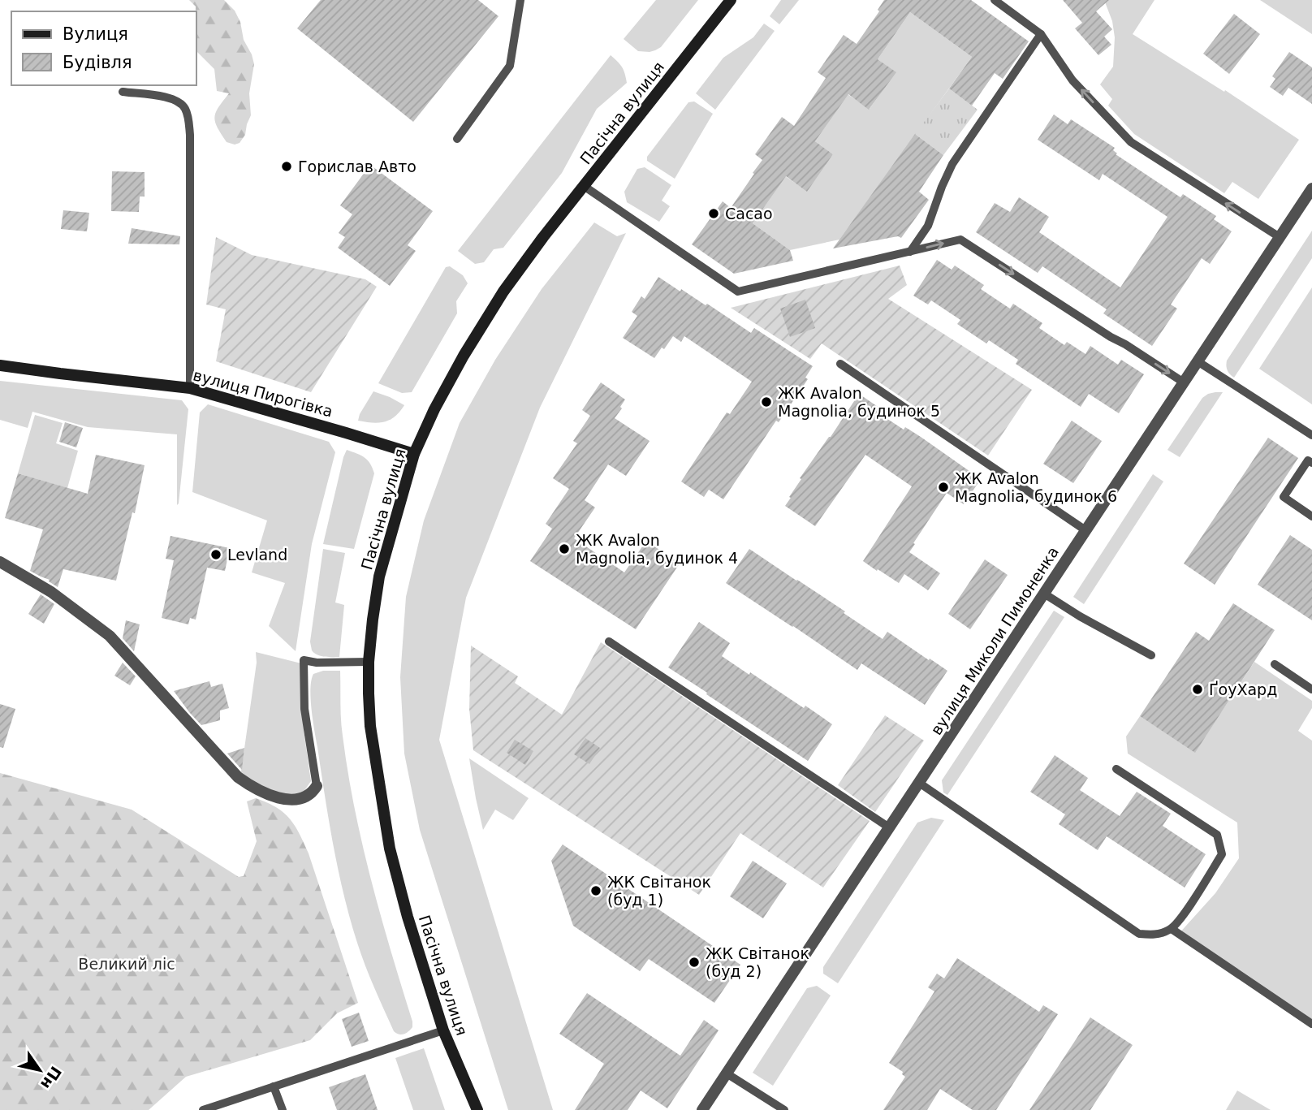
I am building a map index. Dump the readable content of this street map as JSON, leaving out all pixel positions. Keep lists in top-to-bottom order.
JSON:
{
  "streets": {
    "main road": ["Пасічна вулиця", "вулиця Пирогівка"],
    "street": ["вулиця Миколи Пимоненка"]
  },
  "crossings": [
    ["Пасічна вулиця", "вулиця Пирогівка"]
  ],
  "parks": ["Великий ліс"],
  "places": [
    "Горислав Авто",
    "Cacao",
    "ЖК Avalon Magnolia, будинок 5",
    "ЖК Avalon Magnolia, будинок 6",
    "ЖК Avalon Magnolia, будинок 4",
    "Levland",
    "ҐоуХард",
    "ЖК Світанок (буд 1)",
    "ЖК Світанок (буд 2)"
  ],
  "legend": ["Вулиця", "Будівля"],
  "north": "bottom right"
}
